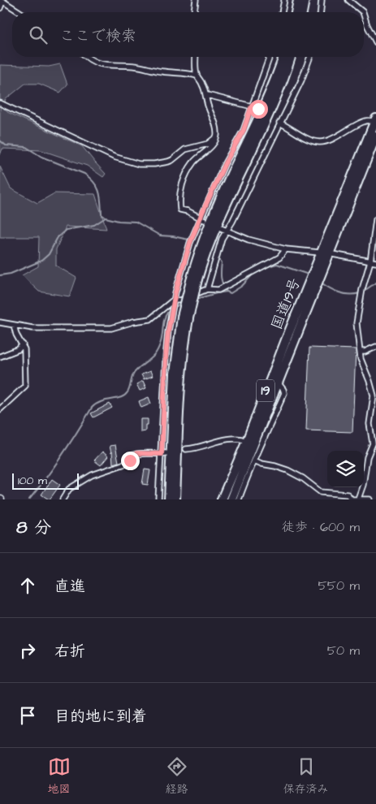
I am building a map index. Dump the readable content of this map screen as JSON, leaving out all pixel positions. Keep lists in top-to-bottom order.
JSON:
{
  "streets": {
    "highway": ["国道19号", "19"]
  },
  "scale_bar": "100 m",
  "page": {
    "search": "ここで検索",
    "scale": "100 m",
    "heading": ["8 分", "徒歩 · 600 m"],
    "list": [
      ["直進", "550 m"],
      ["右折", "50 m"],
      "目的地に到着"
    ],
    "nav": ["地図", "経路", "保存済み"]
  }
}
